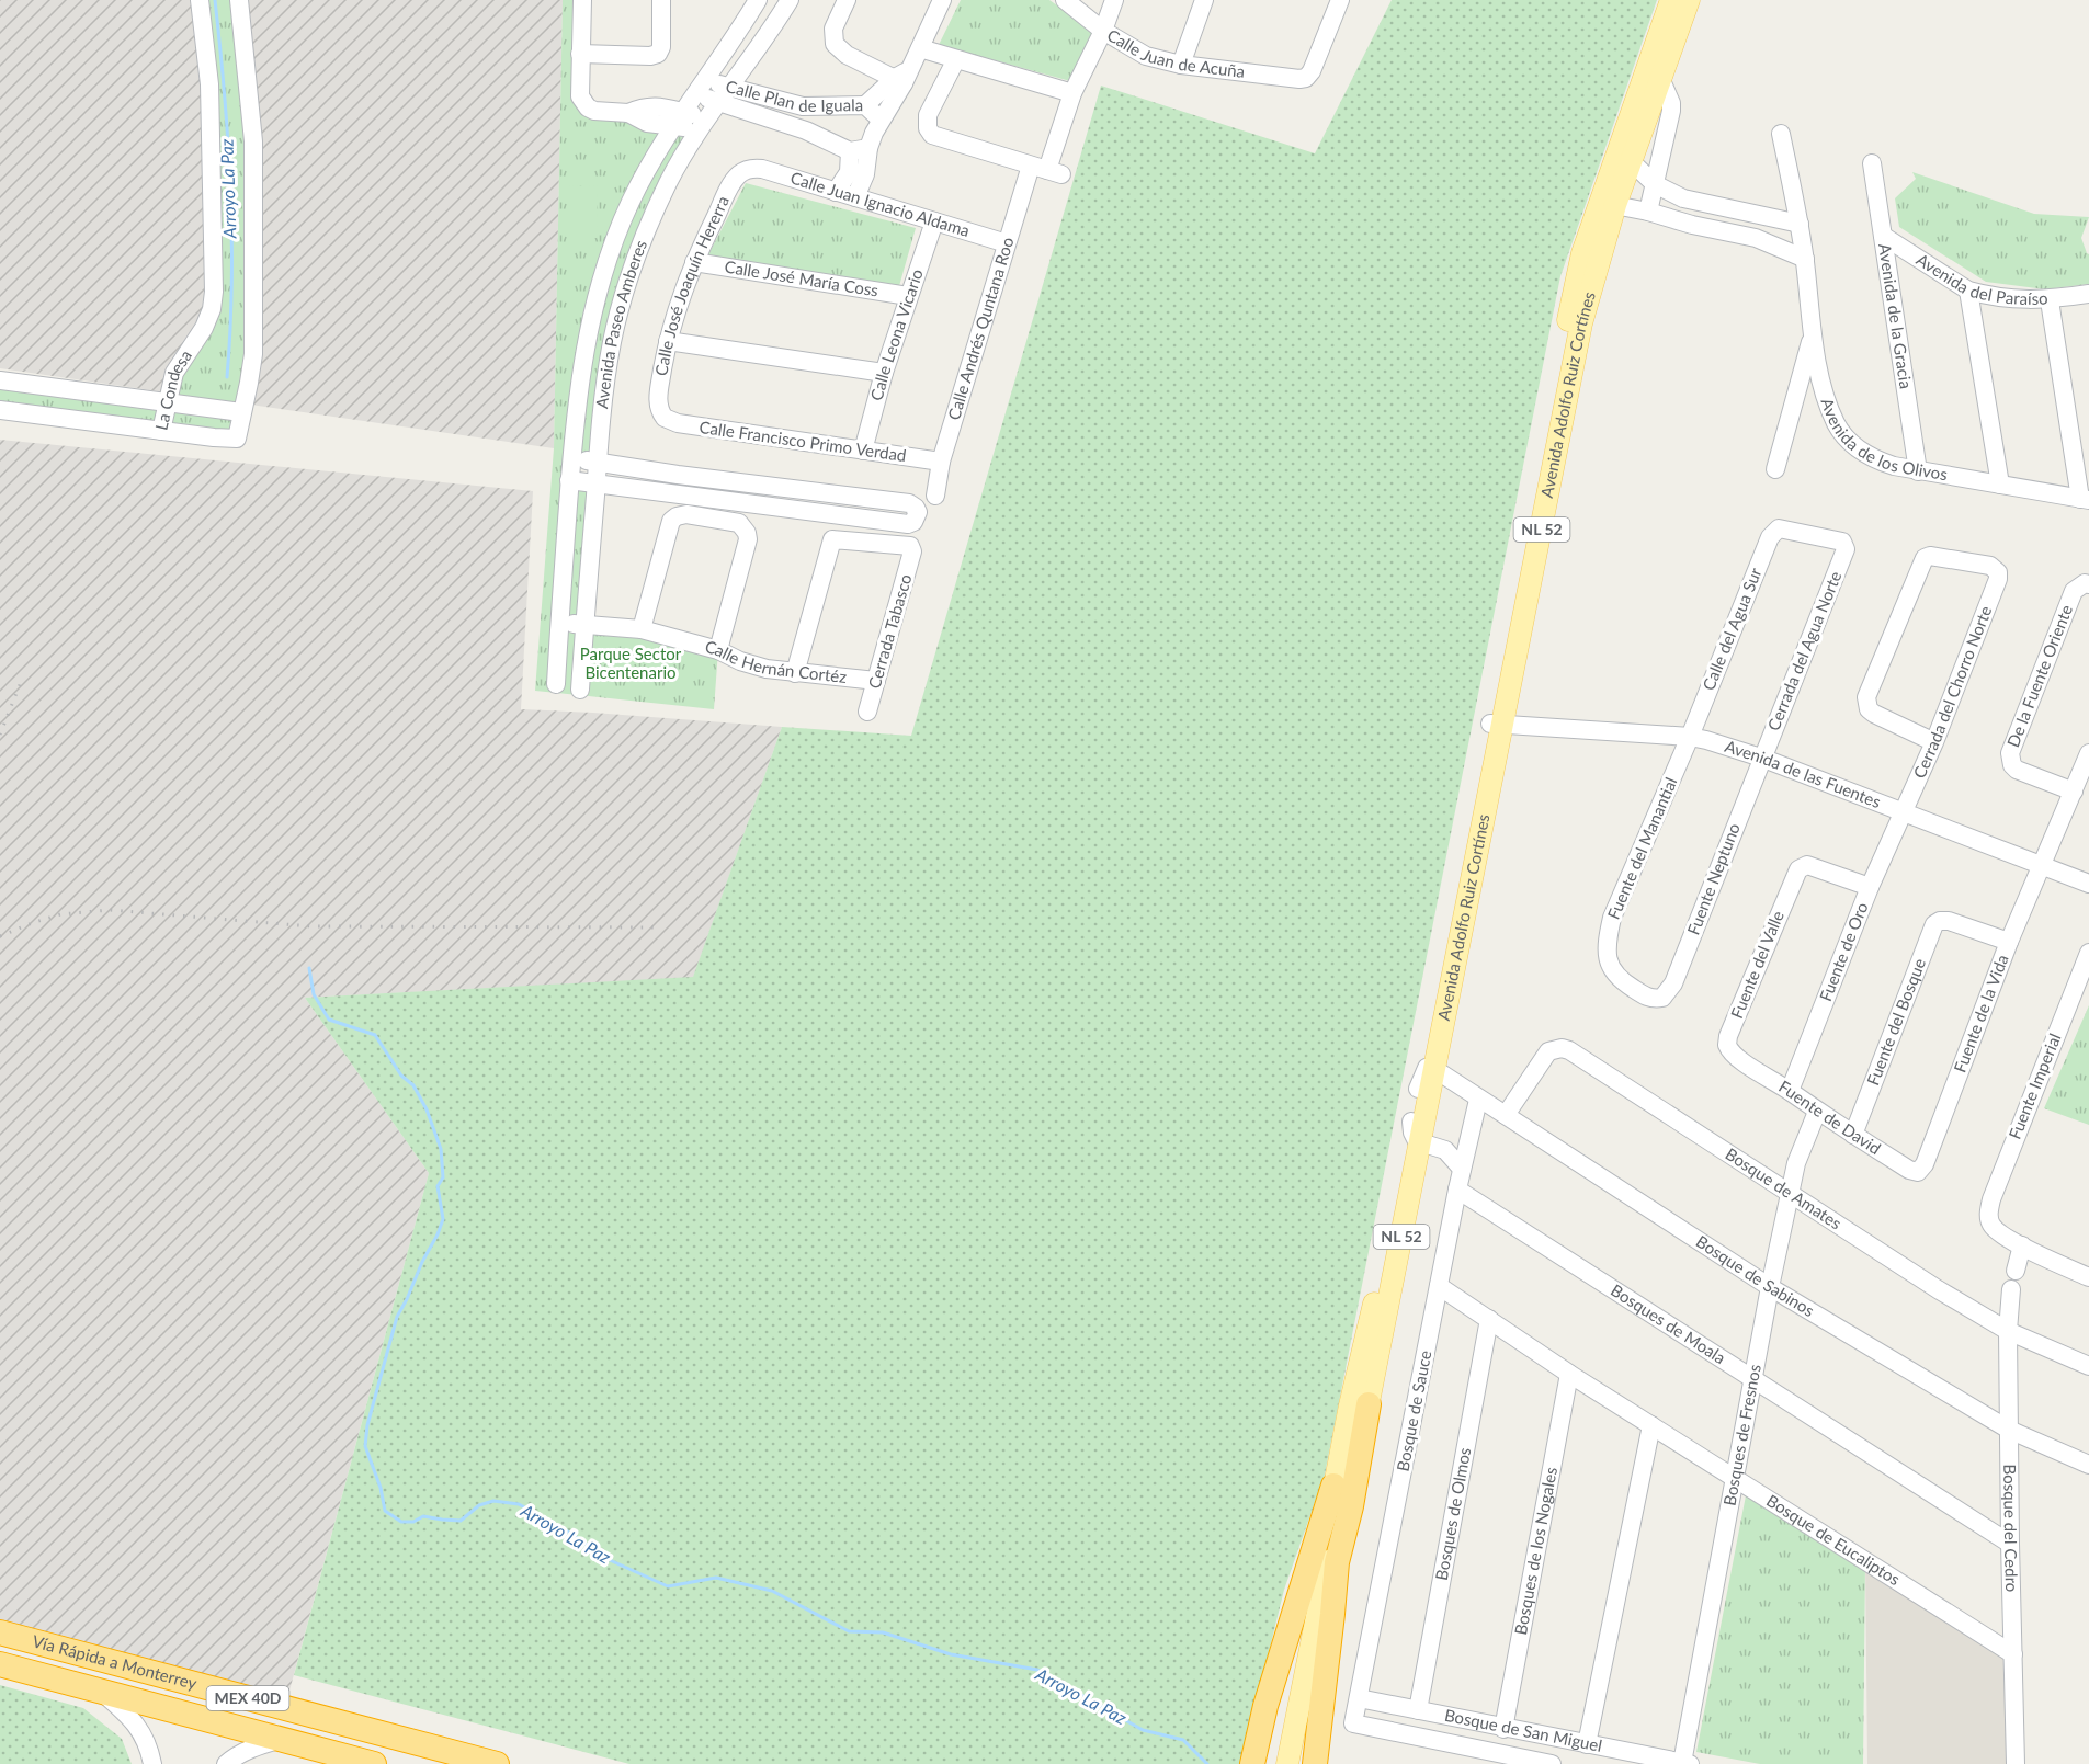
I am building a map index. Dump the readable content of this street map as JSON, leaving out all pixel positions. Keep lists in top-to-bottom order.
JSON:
{
  "streets": {
    "highway": ["Vía Rápida a Monterrey", "MEX 40D"],
    "main road": ["Avenida Adolfo Ruiz Cortínes", "NL 52"],
    "street": [
      "Calle Juan de Acuña",
      "Calle Plan de Iguala",
      "Calle Juan Ignacio Aldama",
      "Avenida del Paraíso",
      "Calle José María Coss",
      "Calle José Joaquín Hererra",
      "Avenida de la Gracia",
      "Avenida Paseo Amberes",
      "Calle Andrés Quntana Roo",
      "Calle Leona Vicario",
      "La Condesa",
      "Avenida de los Olivos",
      "Calle Francisco Primo Verdad",
      "Calle del Agua Sur",
      "Cerrada Tabasco",
      "Cerrada del Agua Norte",
      "Calle Hernán Cortéz",
      "De la Fuente Oriente",
      "Cerrada del Chorro Norte",
      "Avenida de las Fuentes",
      "Fuente del Manantial",
      "Fuente Neptuno",
      "Fuente de Oro",
      "Fuente del Valle",
      "Fuente de la Vida",
      "Fuente del Bosque",
      "Fuente Imperial",
      "Fuente de David",
      "Bosque de Amates",
      "Bosque de Sabinos",
      "Bosques de Moala",
      "Bosque de Sauce",
      "Bosques de Fresnos",
      "Bosques de Olmos",
      "Bosque del Cedro",
      "Bosque de Eucaliptos",
      "Bosques de los Nogales",
      "Bosque de San Miguel"
    ]
  },
  "crossings": [
    ["Calle Juan de Acuña", "Calle Andrés Quntana Roo"],
    ["Calle Plan de Iguala", "Avenida Paseo Amberes"],
    ["Calle Juan Ignacio Aldama", "Calle José Joaquín Hererra"],
    ["Calle Juan Ignacio Aldama", "Calle Andrés Quntana Roo"],
    ["Calle Juan Ignacio Aldama", "Calle Leona Vicario"],
    ["Avenida del Paraíso", "Avenida de la Gracia"],
    ["Calle José María Coss", "Calle José Joaquín Hererra"],
    ["Calle José María Coss", "Calle Leona Vicario"],
    ["Calle José Joaquín Hererra", "Calle Francisco Primo Verdad"],
    ["Avenida de la Gracia", "Avenida de los Olivos"],
    ["Avenida Paseo Amberes", "Calle Hernán Cortéz"],
    ["Calle Andrés Quntana Roo", "Calle Francisco Primo Verdad"],
    ["Calle Leona Vicario", "Calle Francisco Primo Verdad"],
    ["Avenida Adolfo Ruiz Cortínes", "NL 52"],
    ["Avenida Adolfo Ruiz Cortínes", "Avenida de las Fuentes"],
    ["Avenida Adolfo Ruiz Cortínes", "Bosque de Sabinos"],
    ["NL 52", "Bosque de Sabinos"],
    ["Calle del Agua Sur", "Cerrada del Agua Norte"],
    ["Calle del Agua Sur", "Avenida de las Fuentes"],
    ["Calle del Agua Sur", "Fuente del Manantial"],
    ["Cerrada Tabasco", "Calle Hernán Cortéz"],
    ["Cerrada del Agua Norte", "Avenida de las Fuentes"],
    ["Cerrada del Agua Norte", "Fuente Neptuno"],
    ["De la Fuente Oriente", "Fuente de la Vida"],
    ["Cerrada del Chorro Norte", "Avenida de las Fuentes"],
    ["Cerrada del Chorro Norte", "Fuente de Oro"],
    ["Avenida de las Fuentes", "Fuente del Manantial"],
    ["Avenida de las Fuentes", "Fuente Neptuno"],
    ["Avenida de las Fuentes", "Fuente de Oro"],
    ["Avenida de las Fuentes", "Fuente de la Vida"],
    ["Fuente del Manantial", "Fuente Neptuno"],
    ["Fuente de Oro", "Fuente del Valle"],
    ["Fuente de Oro", "Fuente de David"],
    ["Fuente del Valle", "Fuente de David"],
    ["Fuente de la Vida", "Fuente del Bosque"],
    ["Fuente de la Vida", "Fuente de David"],
    ["Fuente del Bosque", "Fuente de David"],
    ["Fuente de David", "Bosques de Fresnos"],
    ["Bosque de Amates", "Bosque de Sabinos"],
    ["Bosque de Amates", "Bosques de Fresnos"],
    ["Bosque de Amates", "Bosque del Cedro"],
    ["Bosque de Sabinos", "Bosque de Sauce"],
    ["Bosque de Sabinos", "Bosques de Fresnos"],
    ["Bosque de Sabinos", "Bosque del Cedro"],
    ["Bosques de Moala", "Bosque de Sauce"],
    ["Bosques de Moala", "Bosques de Fresnos"],
    ["Bosques de Moala", "Bosque del Cedro"],
    ["Bosque de Sauce", "Bosque de Eucaliptos"],
    ["Bosque de Sauce", "Bosque de San Miguel"],
    ["Bosques de Fresnos", "Bosque de Eucaliptos"],
    ["Bosques de Fresnos", "Bosque de San Miguel"],
    ["Bosques de Olmos", "Bosque de Eucaliptos"],
    ["Bosques de Olmos", "Bosque de San Miguel"],
    ["Bosque del Cedro", "Bosque de Eucaliptos"],
    ["Bosque de Eucaliptos", "Bosques de los Nogales"],
    ["Bosques de los Nogales", "Bosque de San Miguel"]
  ],
  "water": ["Arroyo La Paz"],
  "parks": ["Parque Sector Bicentenario"]
}
